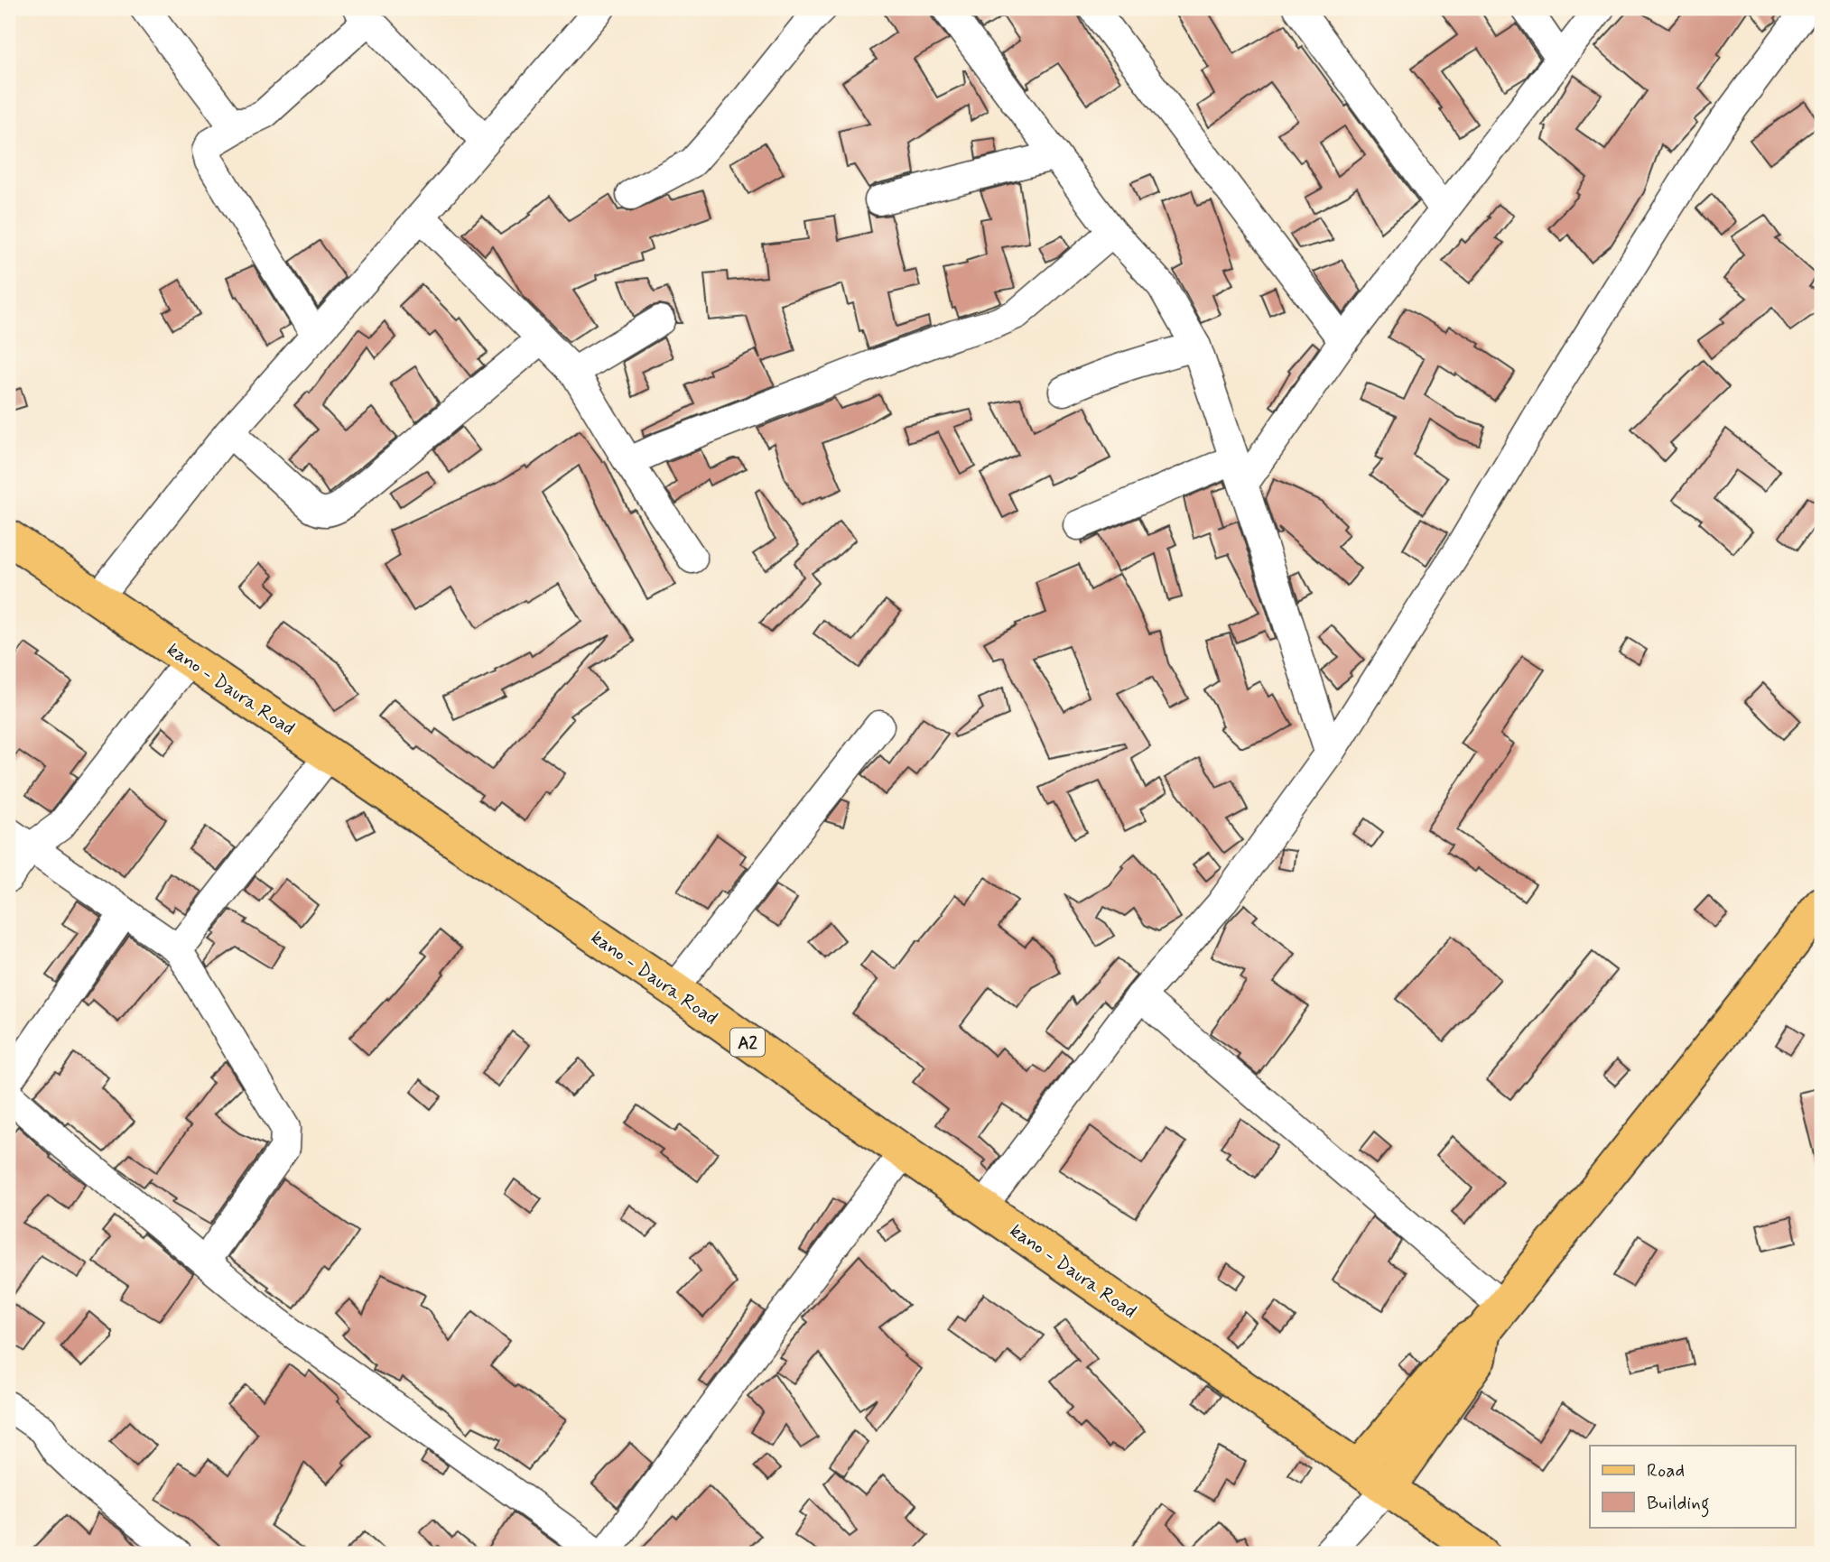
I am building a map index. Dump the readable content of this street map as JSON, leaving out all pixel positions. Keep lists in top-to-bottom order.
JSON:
{
  "streets": {
    "main road": ["kano - Daura Road", "A2"]
  },
  "legend": ["Road", "Building"]
}
